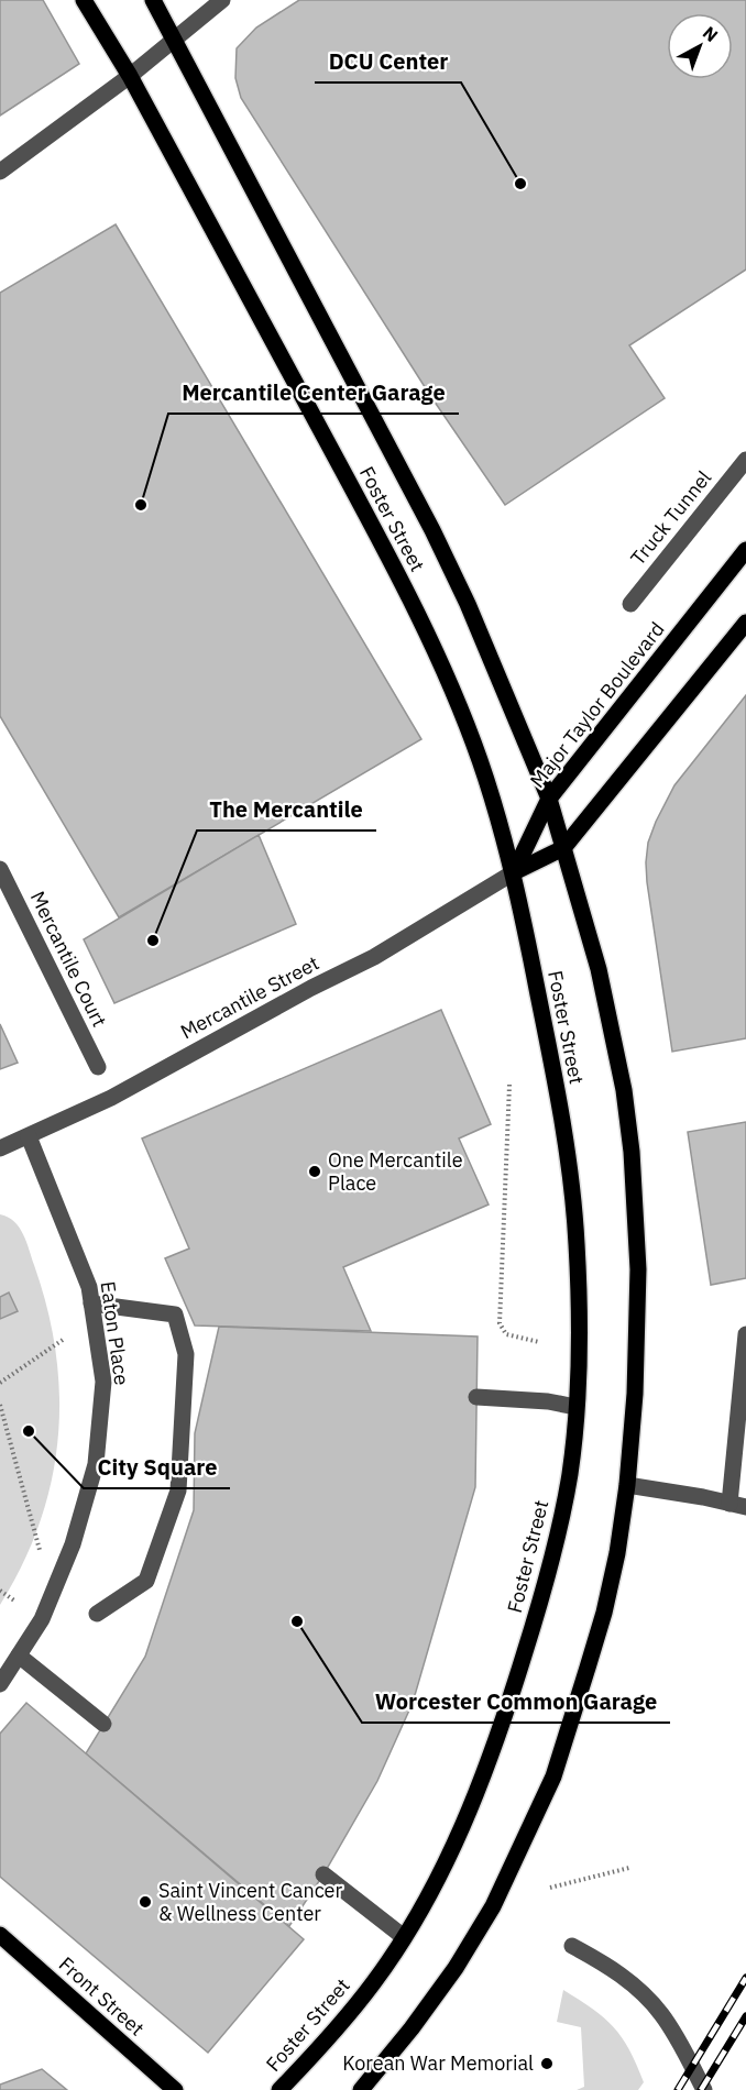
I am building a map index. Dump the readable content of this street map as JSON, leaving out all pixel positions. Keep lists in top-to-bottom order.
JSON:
{
  "streets": {
    "main road": ["Foster Street", "Major Taylor Boulevard", "Front Street"],
    "street": [
      "Truck Tunnel",
      "Mercantile Court",
      "Mercantile Street",
      "Eaton Place"
    ]
  },
  "crossings": [
    ["Foster Street", "Major Taylor Boulevard"],
    ["Foster Street", "Mercantile Street"],
    ["Major Taylor Boulevard", "Mercantile Street"],
    ["Mercantile Street", "Eaton Place"]
  ],
  "places": [
    "DCU Center",
    "Mercantile Center Garage",
    "The Mercantile",
    "One Mercantile Place",
    "City Square",
    "Worcester Common Garage",
    "Saint Vincent Cancer & Wellness Center",
    "Korean War Memorial"
  ],
  "north": "top right"
}
